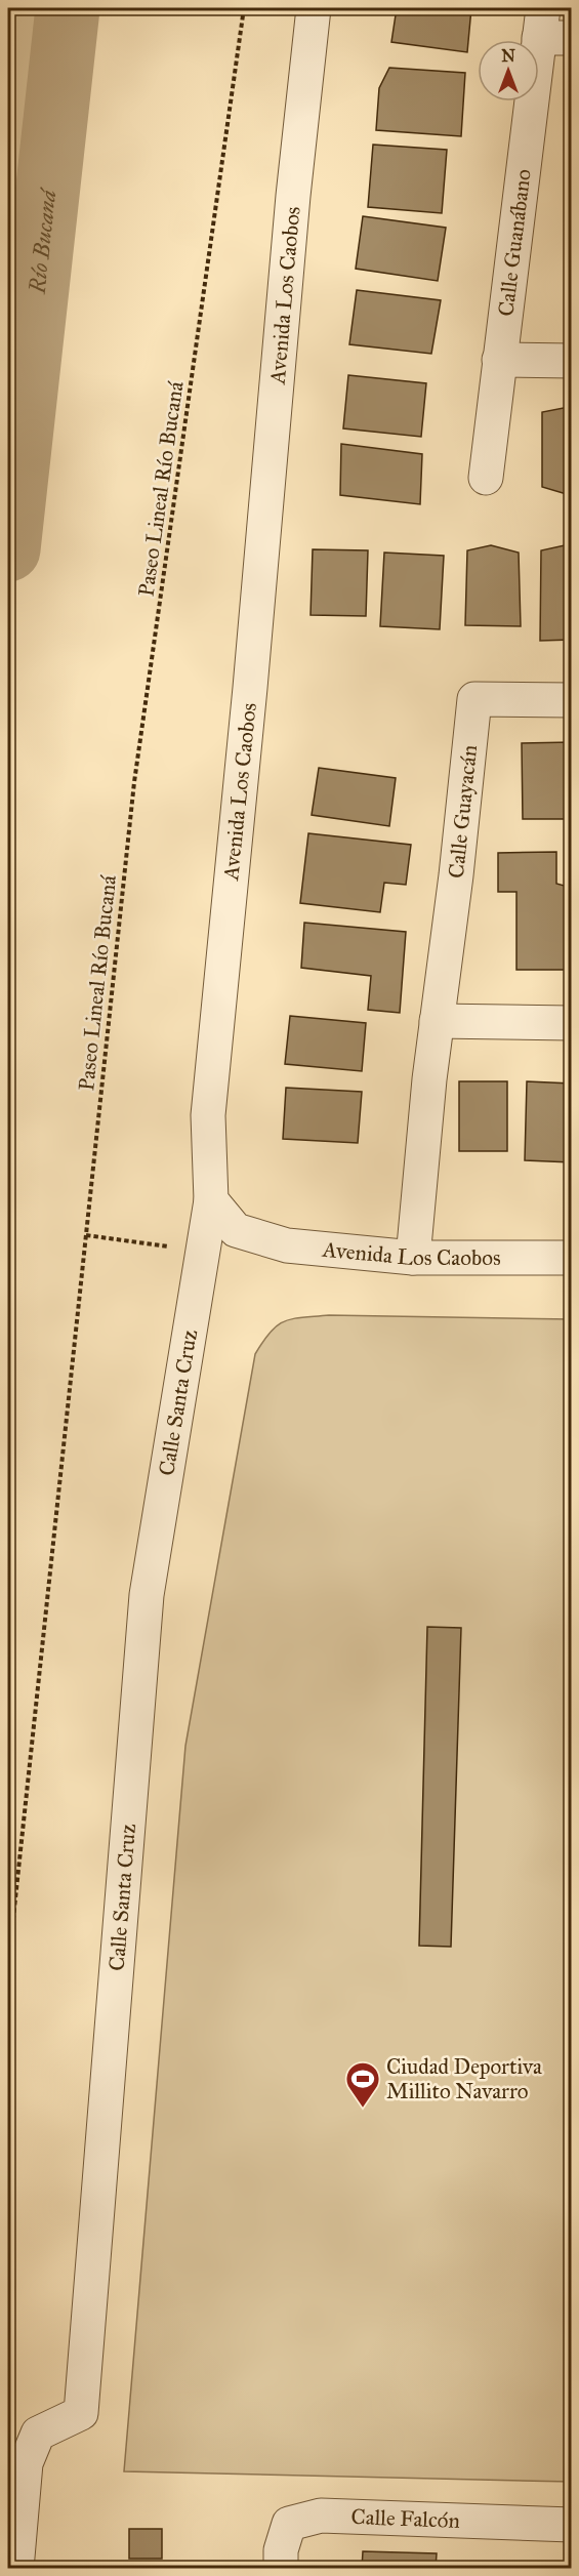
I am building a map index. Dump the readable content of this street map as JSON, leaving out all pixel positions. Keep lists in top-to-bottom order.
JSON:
{
  "streets": {
    "street": [
      "Calle Guanábano",
      "Avenida Los Caobos",
      "Calle Guayacán",
      "Calle Santa Cruz",
      "Calle Falcón"
    ],
    "path": ["Paseo Lineal Río Bucaná"]
  },
  "crossings": [
    ["Avenida Los Caobos", "Calle Santa Cruz"]
  ],
  "water": ["Río Bucaná"],
  "places": {
    "sports": ["Ciudad Deportiva Millito Navarro"]
  },
  "north": "top"
}
